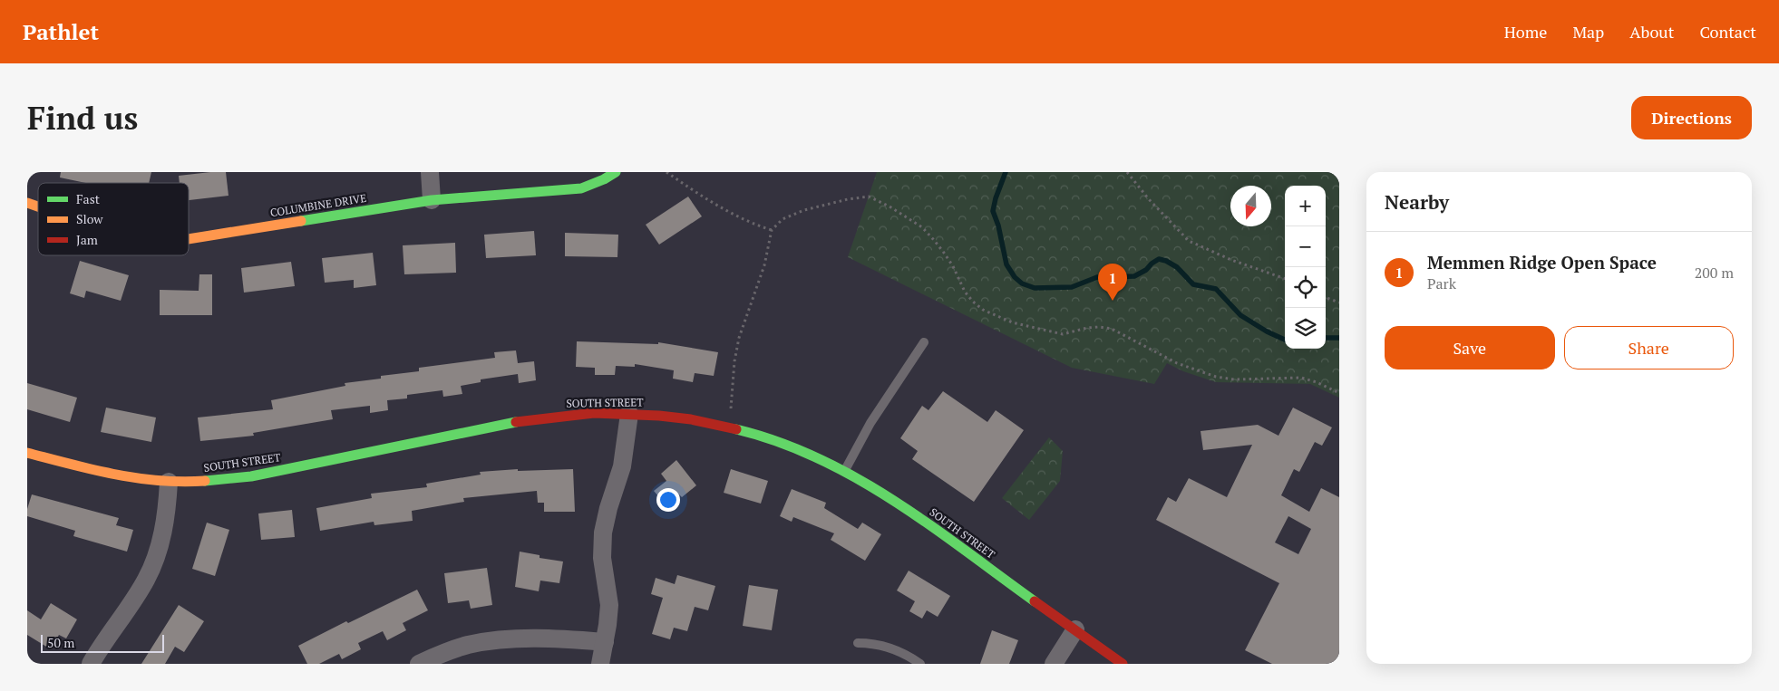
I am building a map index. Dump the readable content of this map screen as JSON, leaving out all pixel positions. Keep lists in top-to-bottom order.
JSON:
{
  "streets": {
    "street": ["COLUMBINE DRIVE", "SOUTH STREET"]
  },
  "legend": ["Fast", "Slow", "Jam"],
  "scale_bar": "50 m",
  "north": "bottom",
  "page": {
    "header": "Pathlet",
    "nav": [
      "Home",
      "Map",
      "About",
      "Contact"
    ],
    "buttons": [
      "Directions",
      ["Save", "Share"]
    ],
    "title": "Find us",
    "heading": "Nearby",
    "map_buttons": ["+", "−"],
    "list": [
      {
        "mark": "1",
        "name": "Memmen Ridge Open Space",
        "note": "Park",
        "value": "200 m"
      }
    ],
    "pins": "1",
    "scale": "50 m"
  }
}
